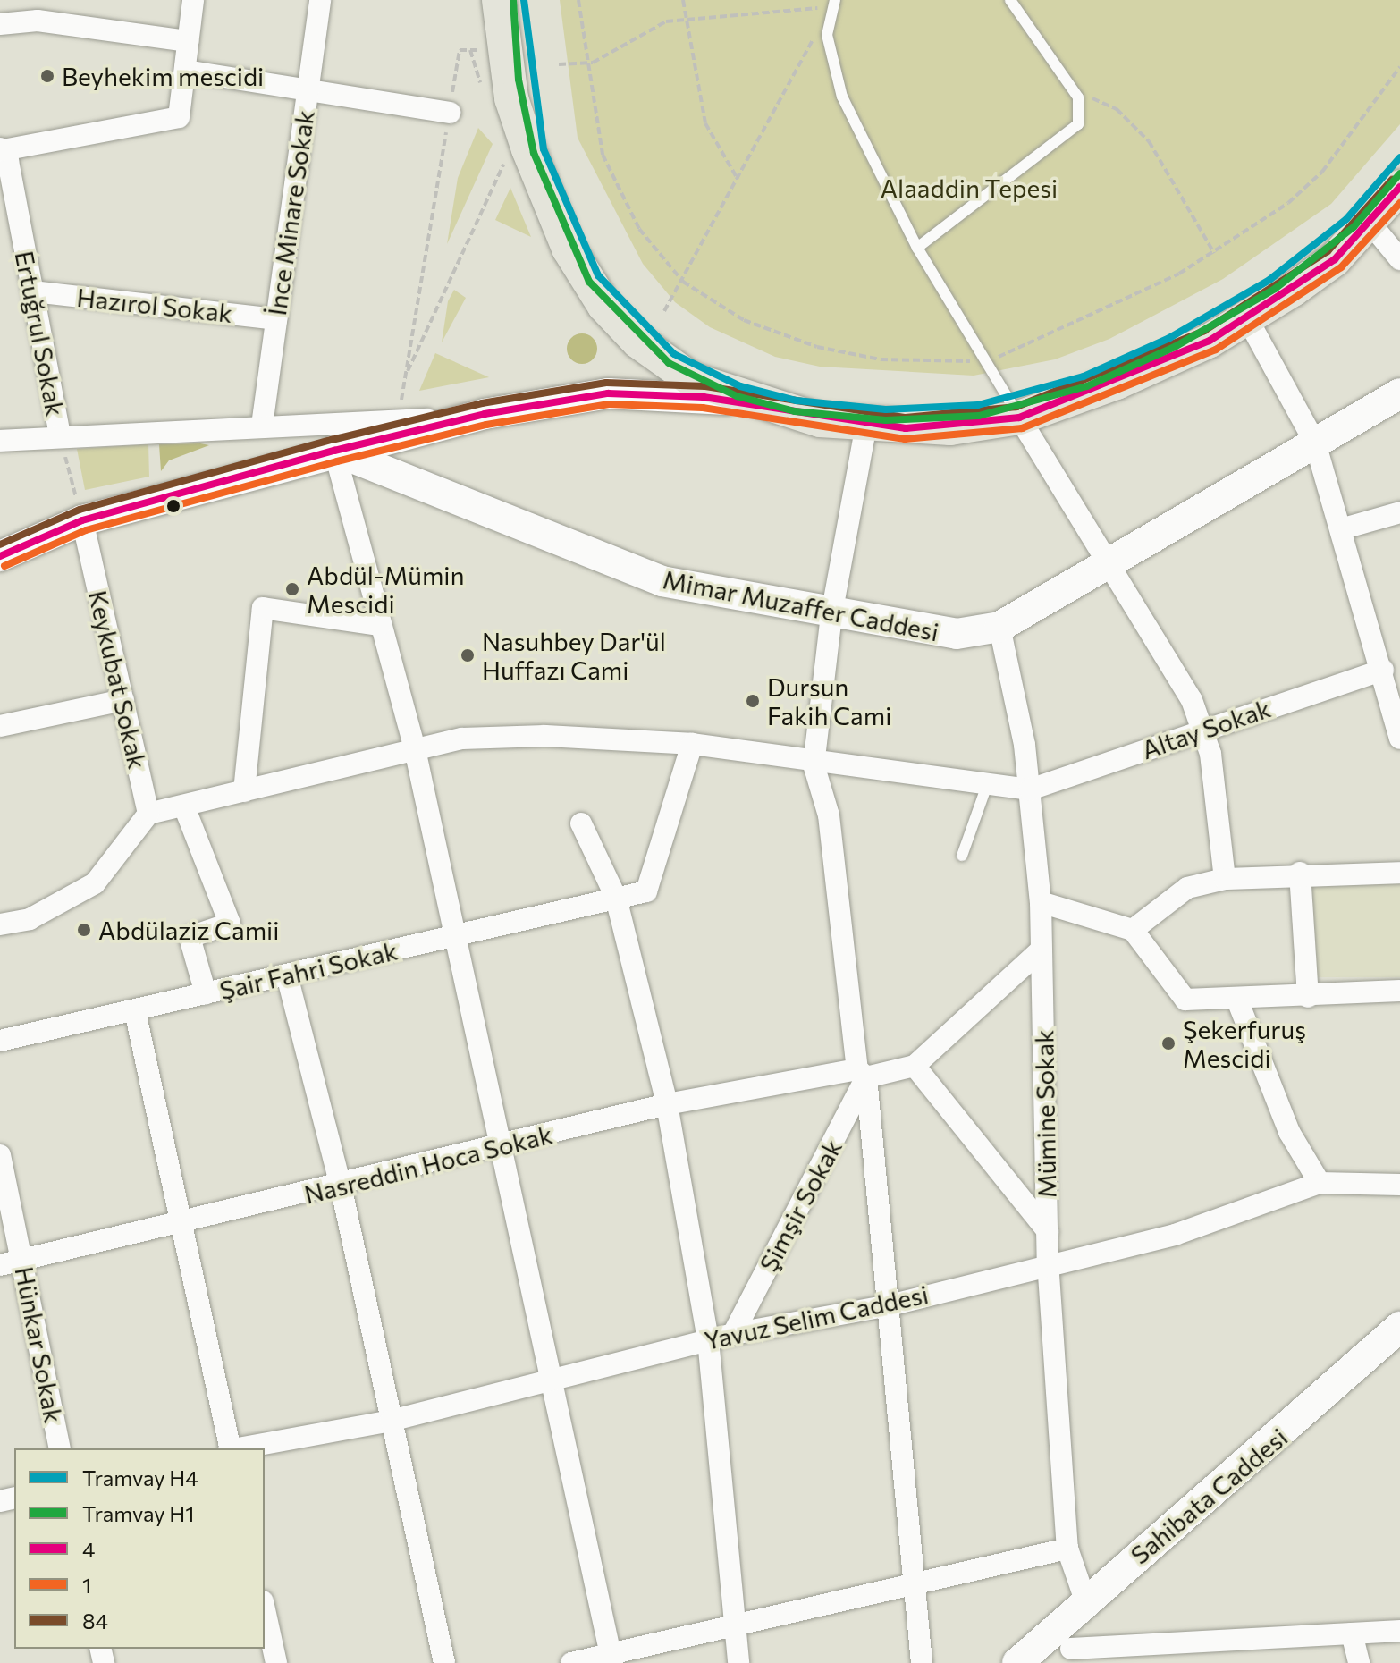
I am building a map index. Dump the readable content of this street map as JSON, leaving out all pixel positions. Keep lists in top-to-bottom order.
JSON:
{
  "streets": {
    "street": [
      "İnce Minare Sokak",
      "Hazırol Sokak",
      "Ertuğrul Sokak",
      "Mimar Muzaffer Caddesi",
      "Keykubat Sokak",
      "Altay Sokak",
      "Şair Fahri Sokak",
      "Mümine Sokak",
      "Nasreddin Hoca Sokak",
      "Şimşir Sokak",
      "Yavuz Selim Caddesi",
      "Hünkar Sokak",
      "Sahibata Caddesi"
    ]
  },
  "crossings": [
    ["İnce Minare Sokak", "Hazırol Sokak"],
    ["Hazırol Sokak", "Ertuğrul Sokak"],
    ["Mimar Muzaffer Caddesi", "Mümine Sokak"],
    ["Altay Sokak", "Mümine Sokak"],
    ["Mümine Sokak", "Yavuz Selim Caddesi"],
    ["Mümine Sokak", "Sahibata Caddesi"],
    ["Nasreddin Hoca Sokak", "Şimşir Sokak"],
    ["Nasreddin Hoca Sokak", "Hünkar Sokak"],
    ["Şimşir Sokak", "Yavuz Selim Caddesi"]
  ],
  "parks": ["Alaaddin Tepesi"],
  "places": [
    "Beyhekim mescidi",
    "Abdül-Mümin Mescidi",
    "Nasuhbey Dar'ül Huffazı Cami",
    "Dursun Fakih Cami",
    "Abdülaziz Camii",
    "Şekerfuruş Mescidi"
  ],
  "lines": [
    "tram line H4",
    "tram line H1",
    "transit line 84",
    "transit line 4",
    "transit line 1"
  ],
  "legend": [
    "Tramvay H4",
    "Tramvay H1",
    "4",
    "1",
    "84"
  ]
}
